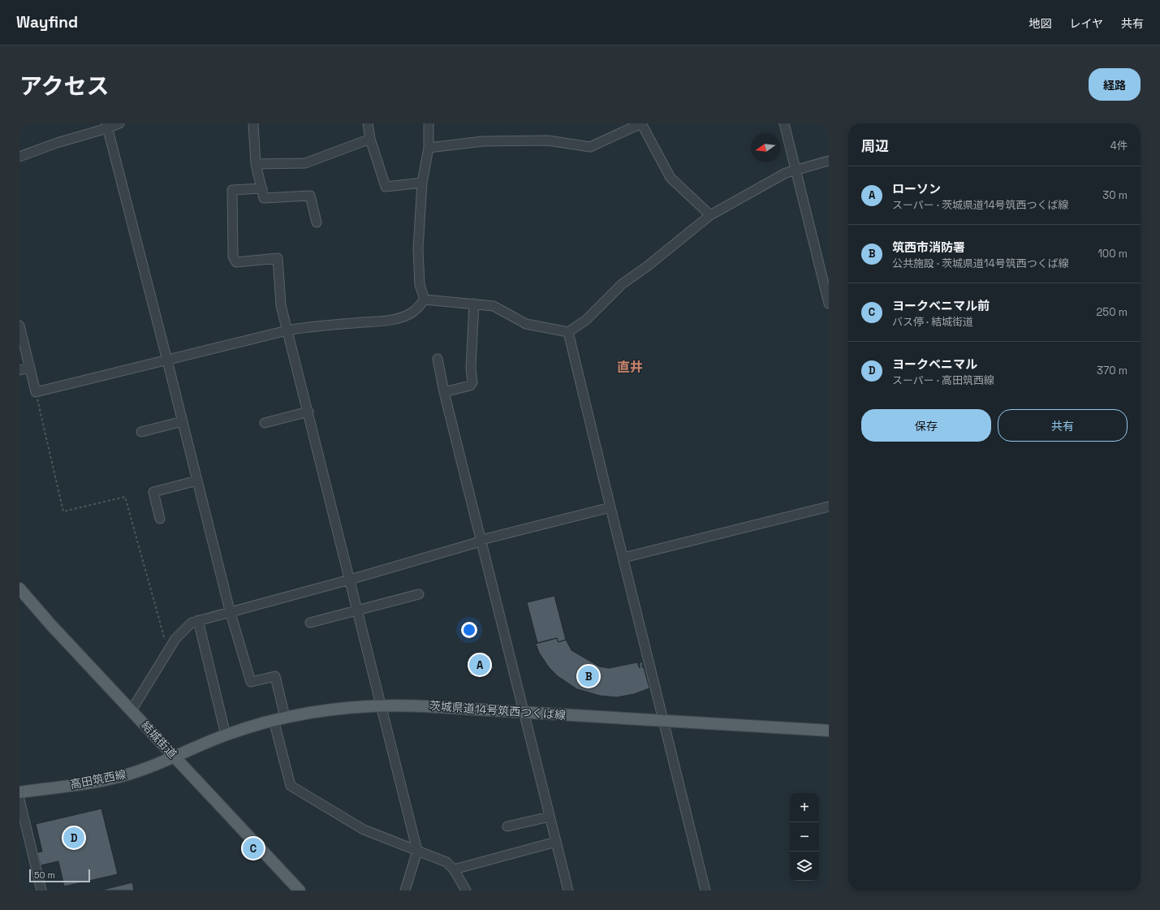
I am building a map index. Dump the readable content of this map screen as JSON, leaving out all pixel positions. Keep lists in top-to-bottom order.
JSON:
{
  "streets": {
    "main road": ["茨城県道14号筑西つくば線", "結城街道", "高田筑西線"]
  },
  "crossings": [
    ["茨城県道14号筑西つくば線", "結城街道"],
    ["茨城県道14号筑西つくば線", "高田筑西線"],
    ["結城街道", "高田筑西線"]
  ],
  "districts": ["直井"],
  "scale_bar": "50 m",
  "north": "left",
  "page": {
    "header": "Wayfind",
    "nav": ["地図", "レイヤ", "共有"],
    "title": "アクセス",
    "buttons": [
      "経路",
      ["保存", "共有"]
    ],
    "heading": ["周辺", "4件"],
    "list": [
      {
        "mark": "A",
        "name": "ローソン",
        "note": "スーパー · 茨城県道14号筑西つくば線",
        "value": "30 m"
      },
      {
        "mark": "B",
        "name": "筑西市消防署",
        "note": "公共施設 · 茨城県道14号筑西つくば線",
        "value": "100 m"
      },
      {
        "mark": "C",
        "name": "ヨークベニマル前",
        "note": "バス停 · 結城街道",
        "value": "250 m"
      },
      {
        "mark": "D",
        "name": "ヨークベニマル",
        "note": "スーパー · 高田筑西線",
        "value": "370 m"
      }
    ],
    "pins": [
      "A",
      "B",
      "D",
      "C"
    ],
    "map_buttons": ["+", "−"],
    "scale": "50 m"
  }
}
